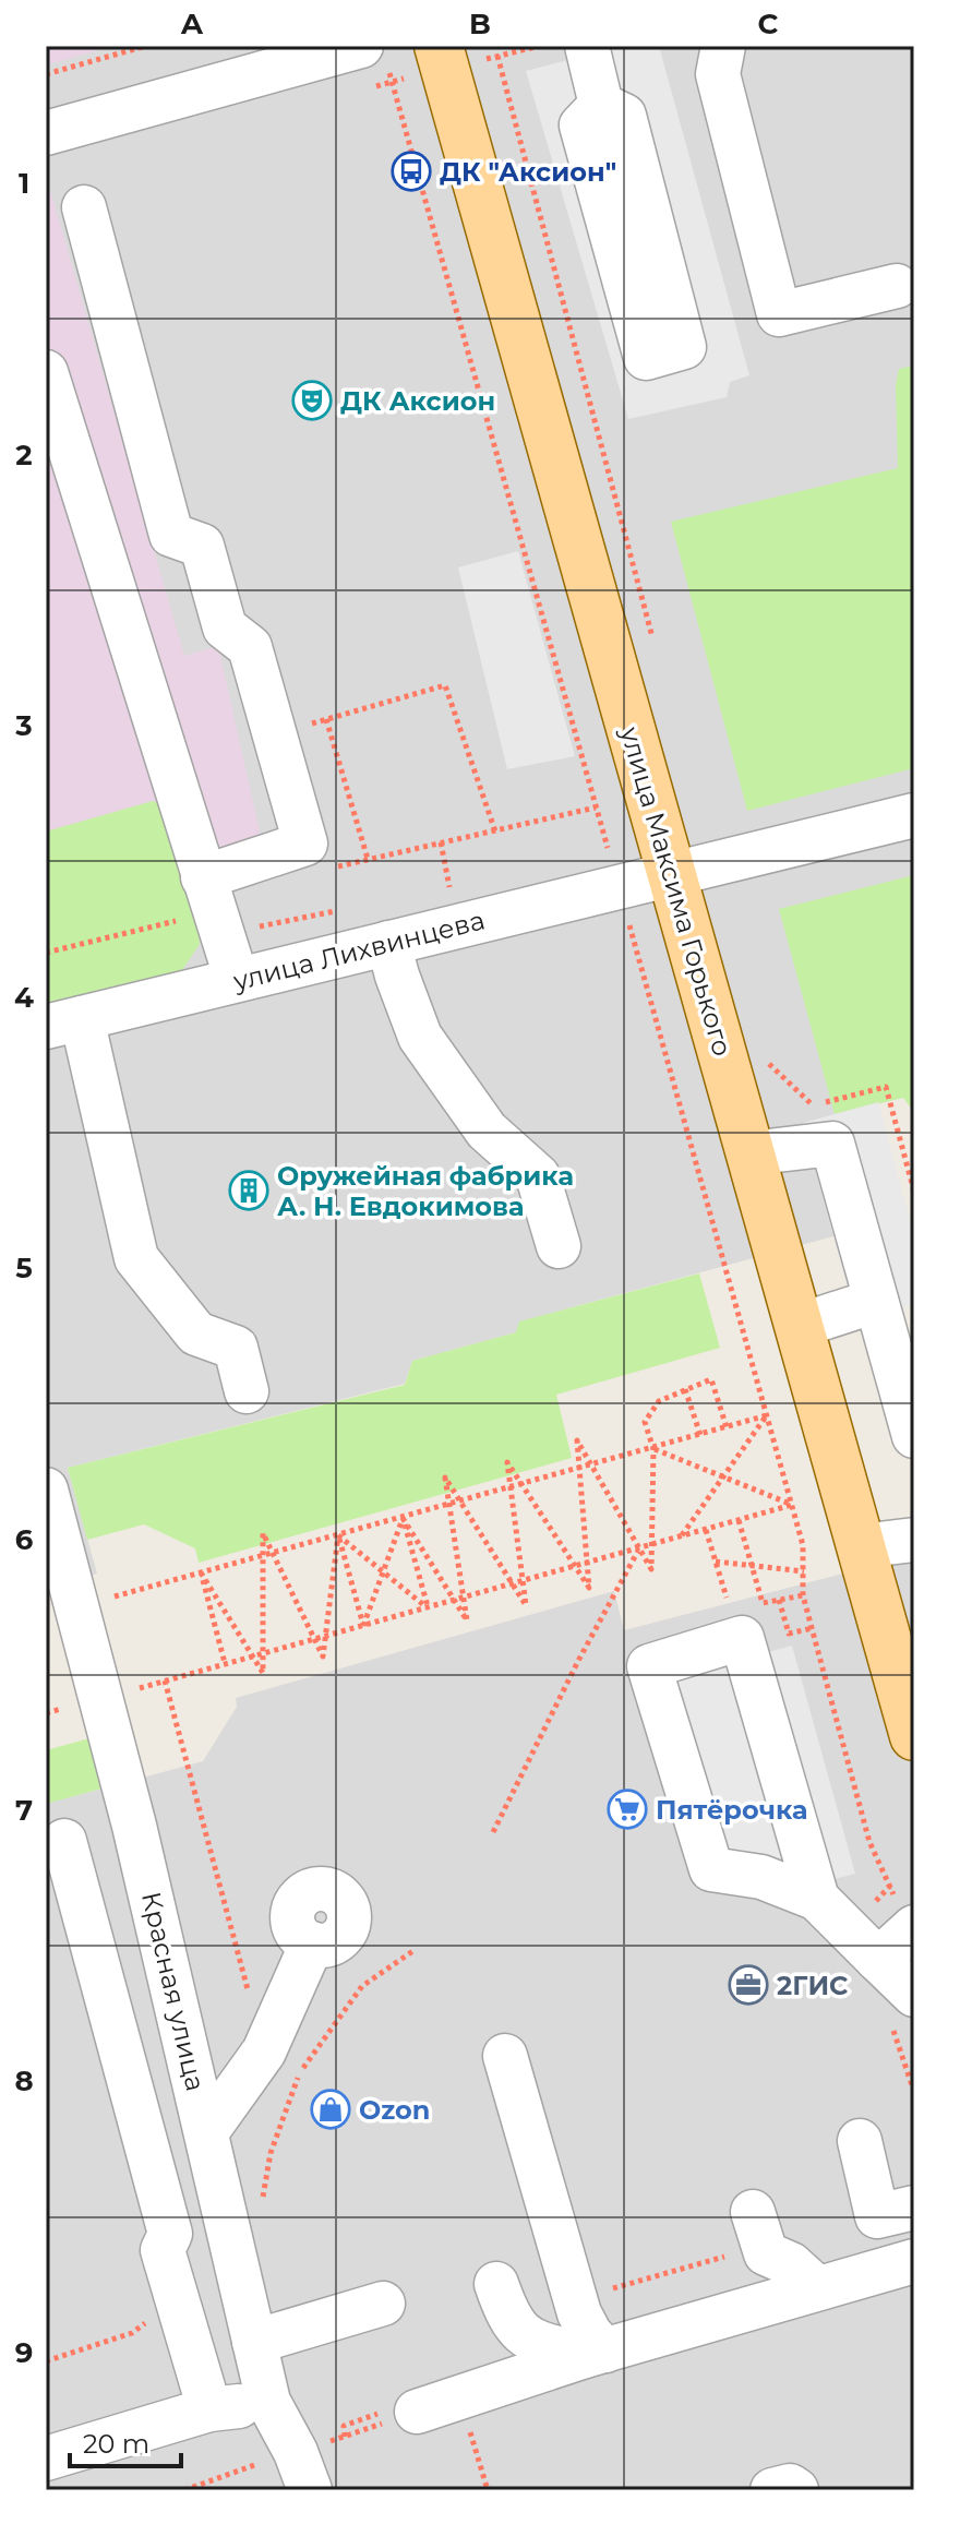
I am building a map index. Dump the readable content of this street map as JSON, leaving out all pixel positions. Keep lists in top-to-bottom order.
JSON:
{
  "streets": {
    "main road": ["улица Максима Горького"],
    "street": ["улица Лихвинцева", "Красная улица"]
  },
  "crossings": [
    ["улица Максима Горького", "улица Лихвинцева"]
  ],
  "places": {
    "bus stop": ["ДК \"Аксион\""],
    "theatre": ["ДК Аксион"],
    "building": ["Оружейная фабрика А. Н. Евдокимова"],
    "supermarket": ["Пятёрочка"],
    "office": ["2ГИС"],
    "shop": ["Ozon"]
  },
  "scale_bar": "20 m",
  "grid": {
    "columns": ["A", "B", "C"],
    "rows": [
      "1",
      "2",
      "3",
      "4",
      "5",
      "6",
      "7",
      "8",
      "9"
    ]
  }
}
